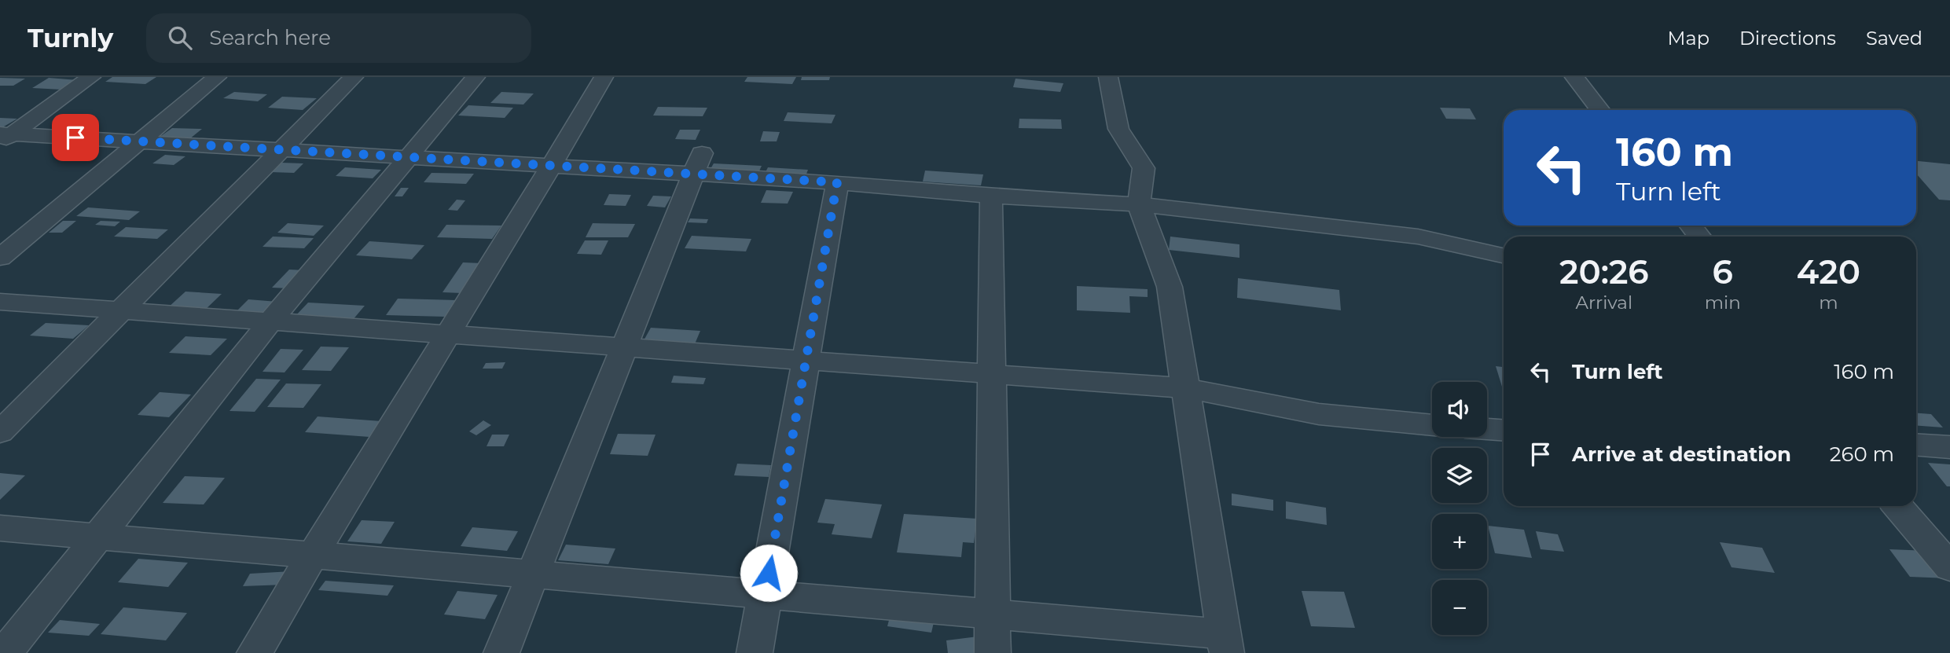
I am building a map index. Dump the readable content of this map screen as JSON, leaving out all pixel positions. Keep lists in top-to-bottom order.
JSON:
{
  "page": {
    "header": "Turnly",
    "search": "Search here",
    "nav": ["Map", "Directions", "Saved"],
    "turn": ["160 m", "Turn left"],
    "eta": [
      "20:26",
      "Arrival",
      "6",
      "min",
      "420",
      "m"
    ],
    "list": [
      {
        "name": "Turn left",
        "value": "160 m"
      },
      {
        "name": "Arrive at destination",
        "value": "260 m"
      }
    ],
    "map_buttons": ["+", "−"]
  }
}
